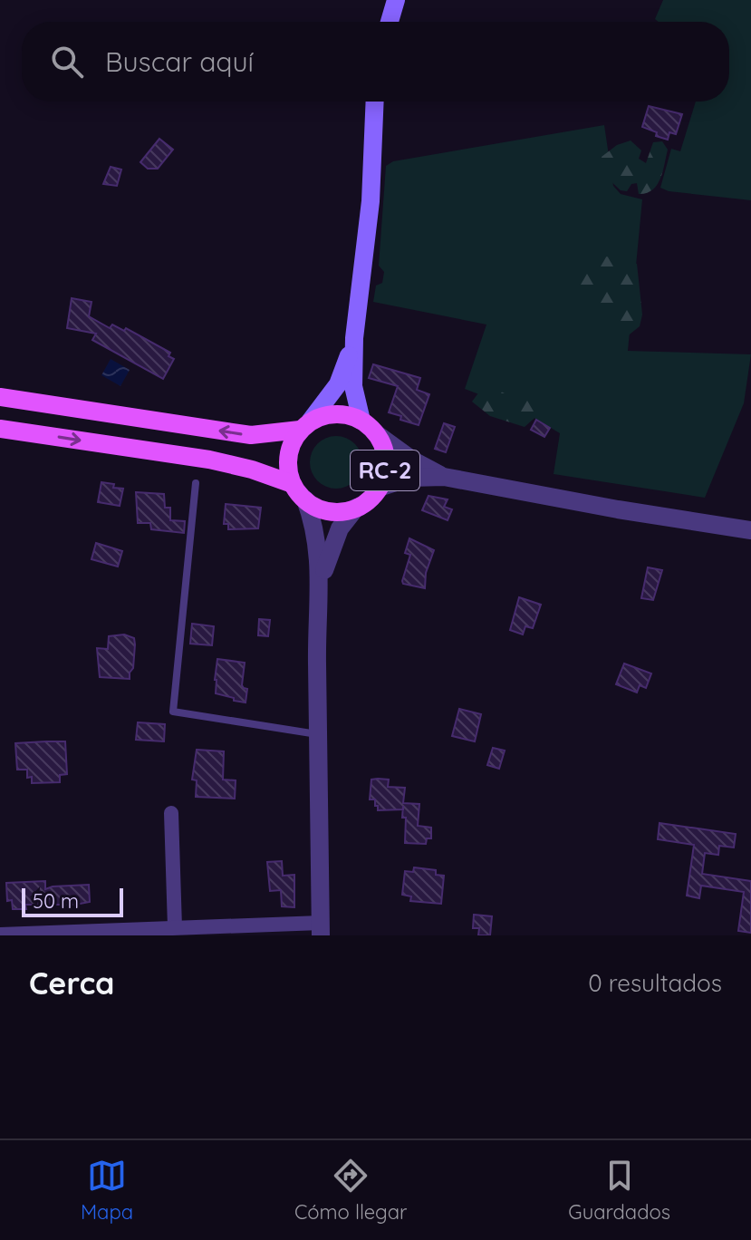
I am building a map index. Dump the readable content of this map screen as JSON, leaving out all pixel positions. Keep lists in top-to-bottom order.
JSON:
{
  "streets": {
    "main road": ["RC-2"]
  },
  "scale_bar": "50 m",
  "page": {
    "search": "Buscar aquí",
    "scale": "50 m",
    "heading": ["Cerca", "0 resultados"],
    "nav": ["Mapa", "Cómo llegar", "Guardados"]
  }
}
